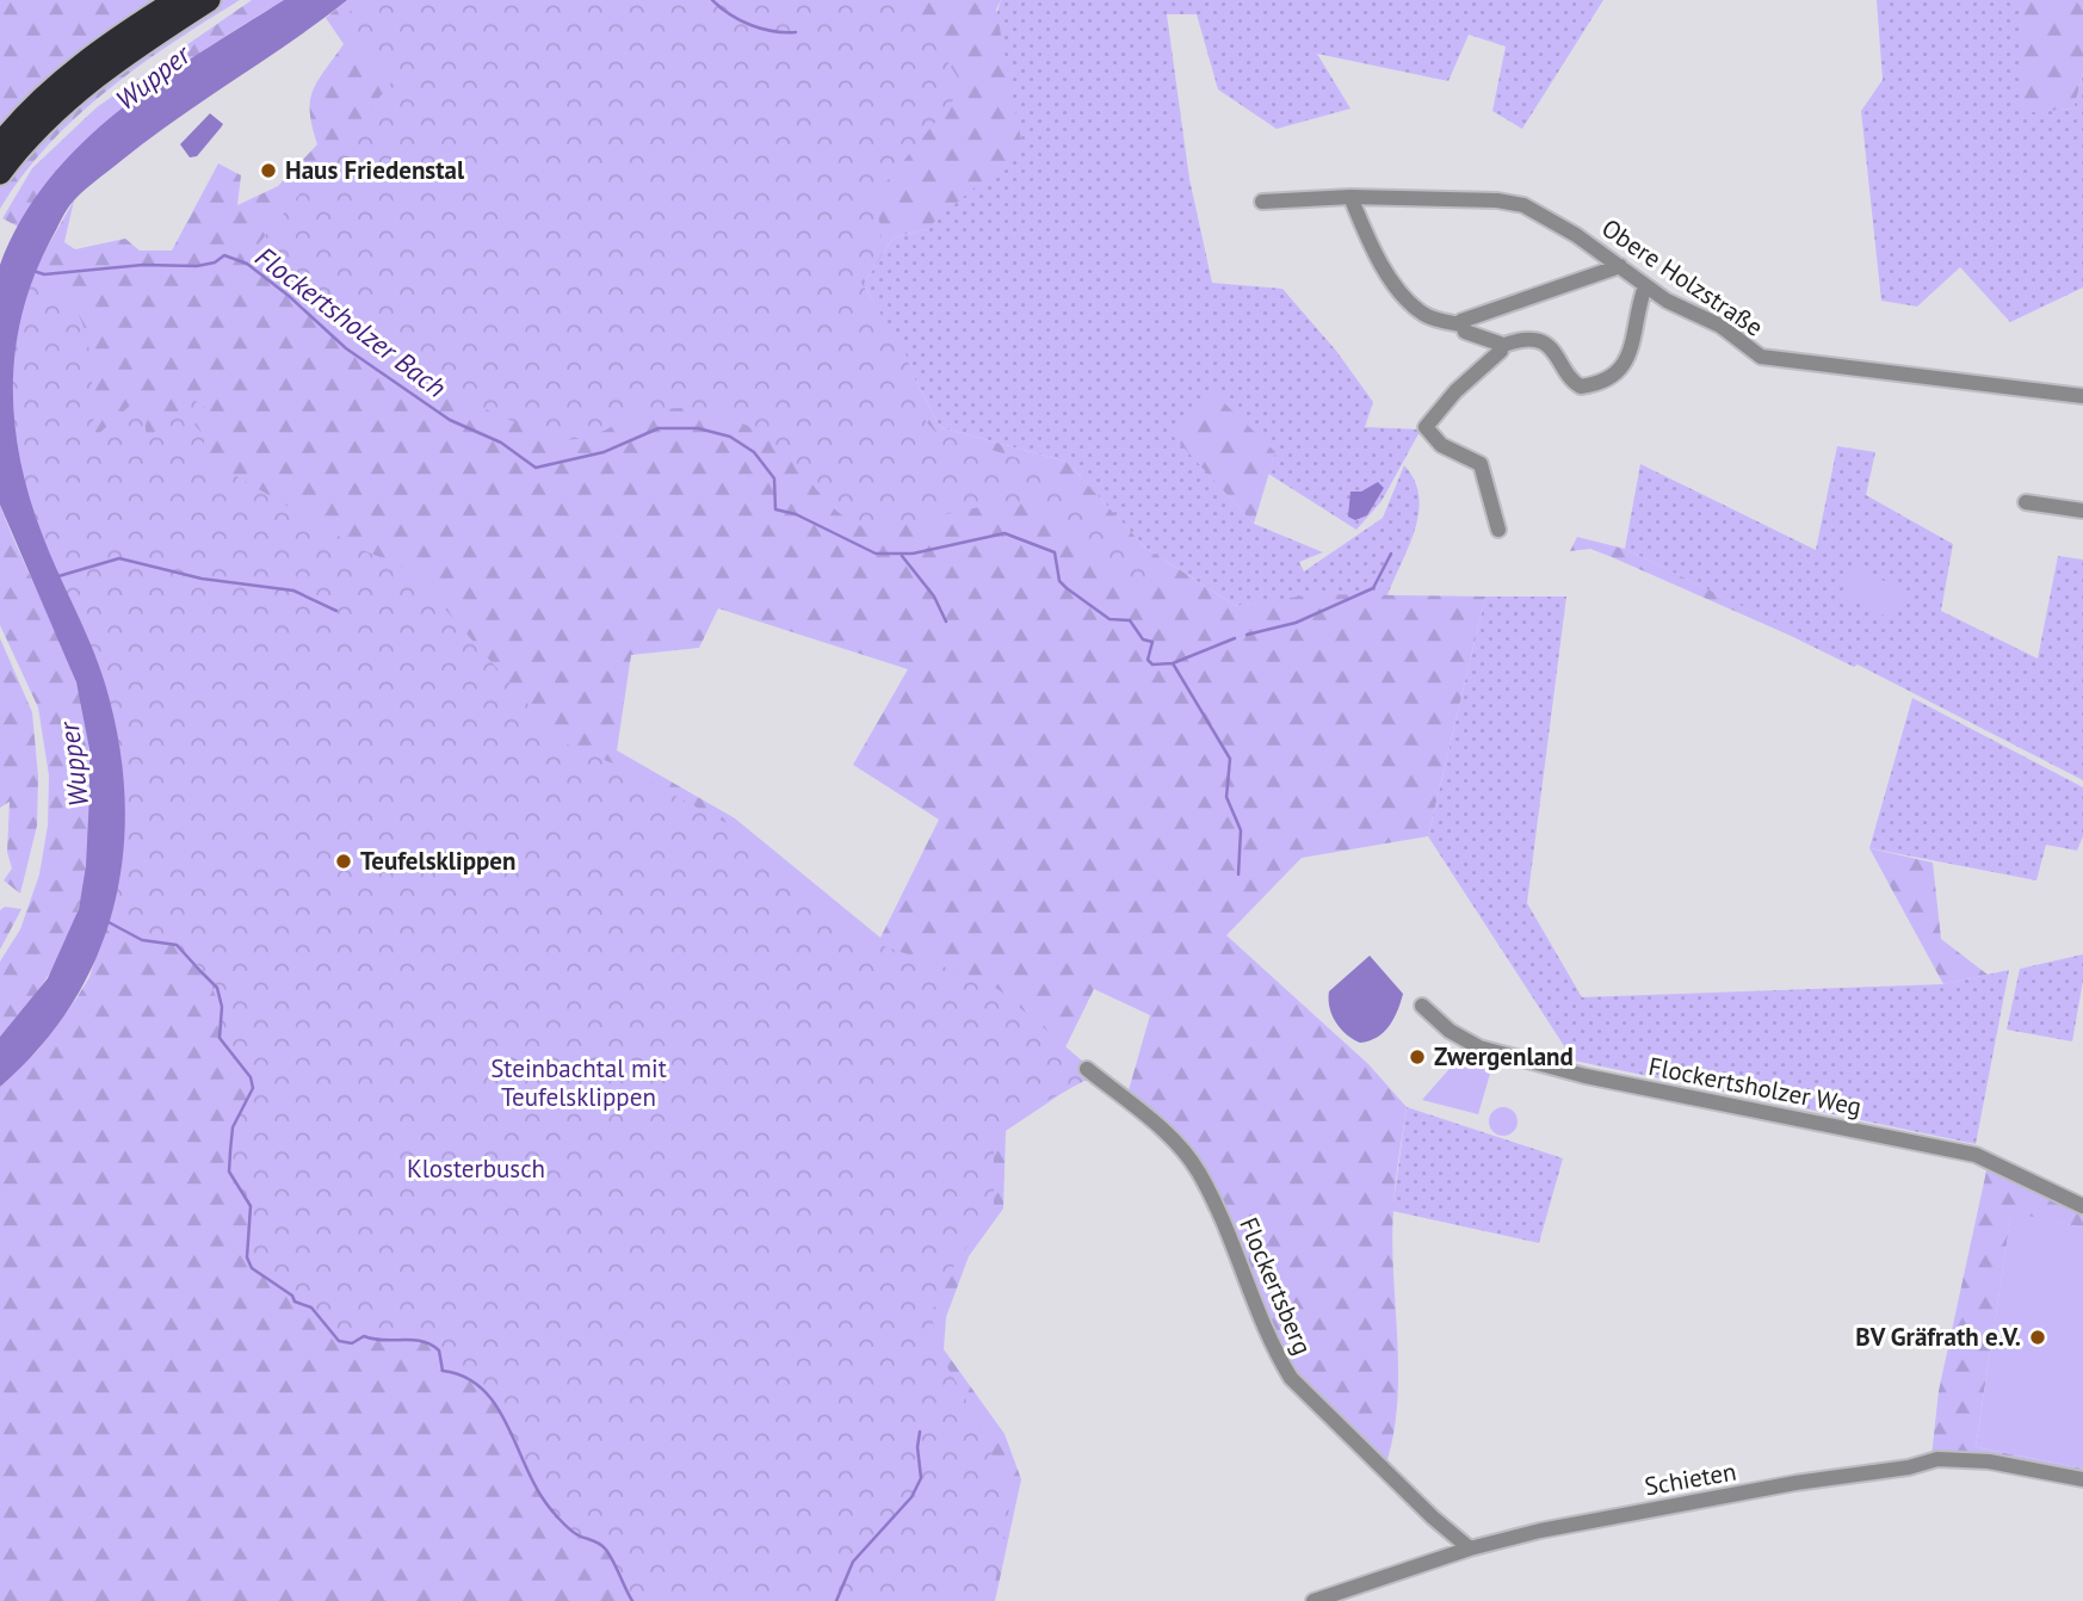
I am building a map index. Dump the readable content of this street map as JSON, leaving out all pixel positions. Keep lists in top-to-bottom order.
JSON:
{
  "streets": {
    "street": [
      "Obere Holzstraße",
      "Flockertsholzer Weg",
      "Flockertsberg",
      "Schieten"
    ]
  },
  "crossings": [
    ["Flockertsberg", "Schieten"]
  ],
  "water": ["Wupper", "Flockertsholzer Bach"],
  "parks": ["Steinbachtal mit Teufelsklippen", "Klosterbusch"],
  "places": [
    "Haus Friedenstal",
    "Teufelsklippen",
    "Zwergenland",
    "BV Gräfrath e.V."
  ]
}
